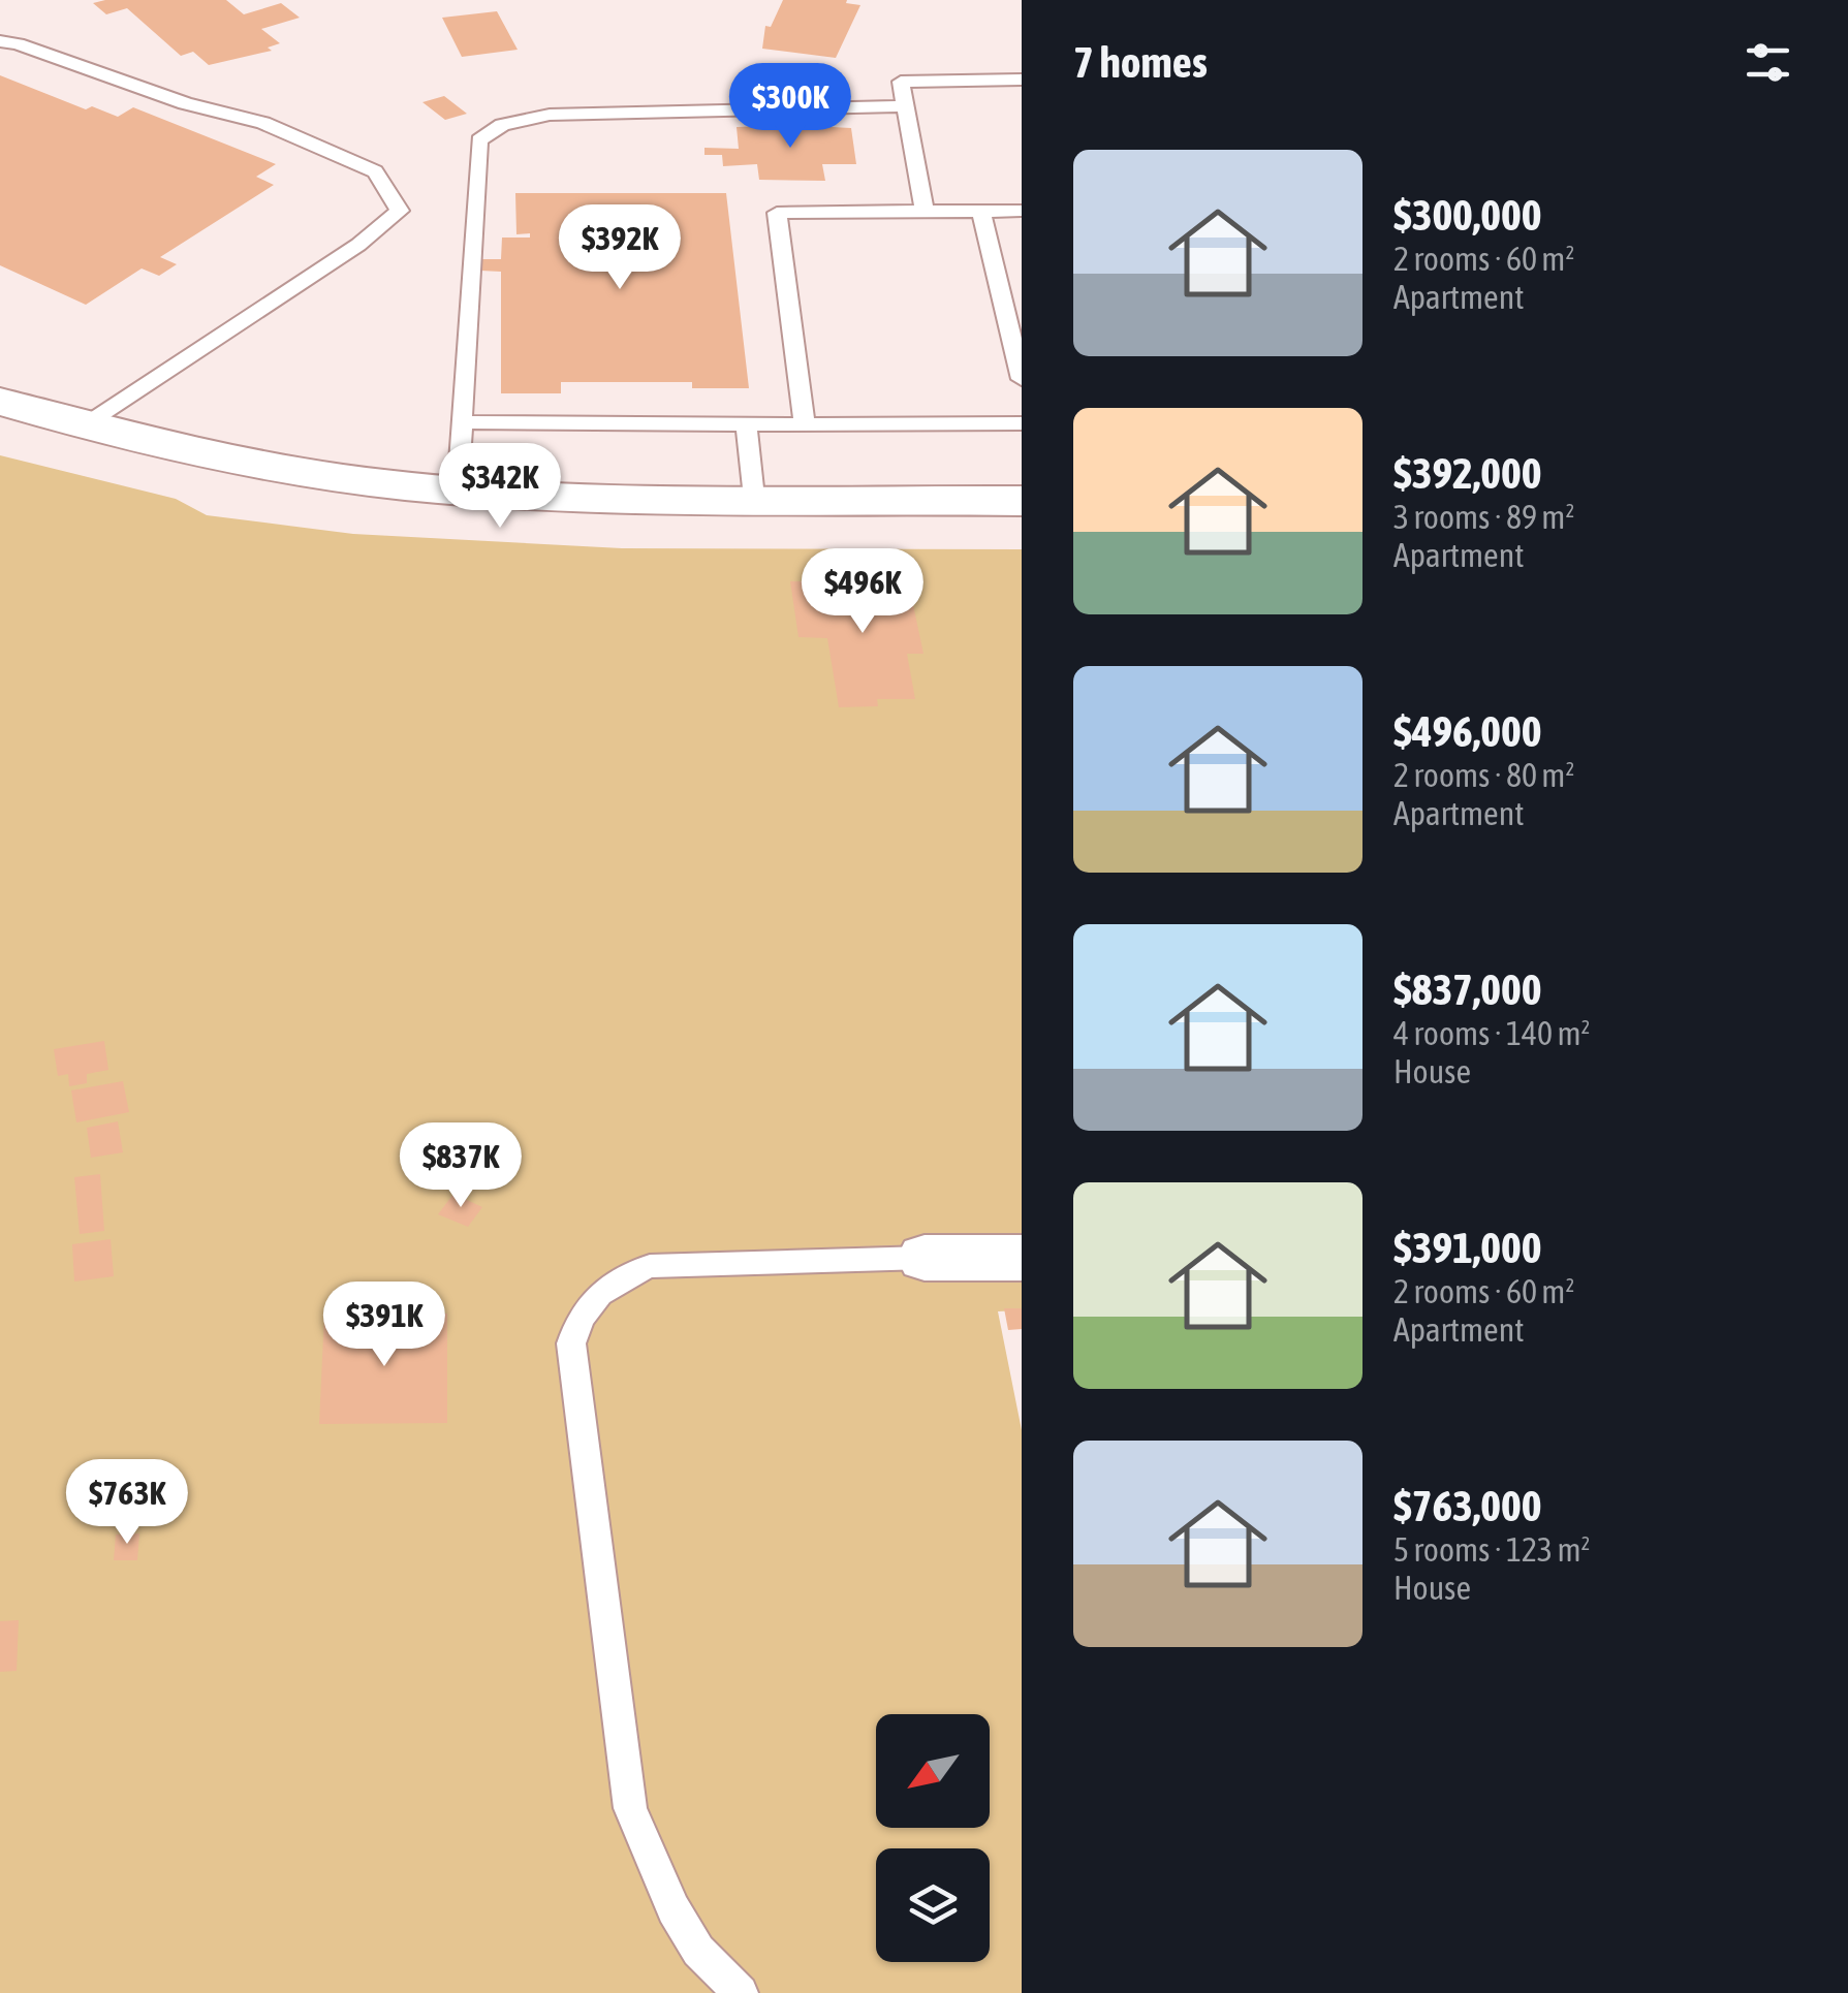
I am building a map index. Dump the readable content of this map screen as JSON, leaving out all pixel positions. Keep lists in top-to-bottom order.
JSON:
{
  "north": "bottom left",
  "page": {
    "heading": "7 homes",
    "price": [
      "$300K",
      "$392K",
      "$342K",
      "$496K",
      "$837K",
      "$391K",
      "$763K"
    ],
    "list": [
      {
        "name": "$300,000",
        "note": "2 rooms · 60 m² · Apartment"
      },
      {
        "name": "$392,000",
        "note": "3 rooms · 89 m² · Apartment"
      },
      {
        "name": "$496,000",
        "note": "2 rooms · 80 m² · Apartment"
      },
      {
        "name": "$837,000",
        "note": "4 rooms · 140 m² · House"
      },
      {
        "name": "$391,000",
        "note": "2 rooms · 60 m² · Apartment"
      },
      {
        "name": "$763,000",
        "note": "5 rooms · 123 m² · House"
      }
    ]
  }
}
